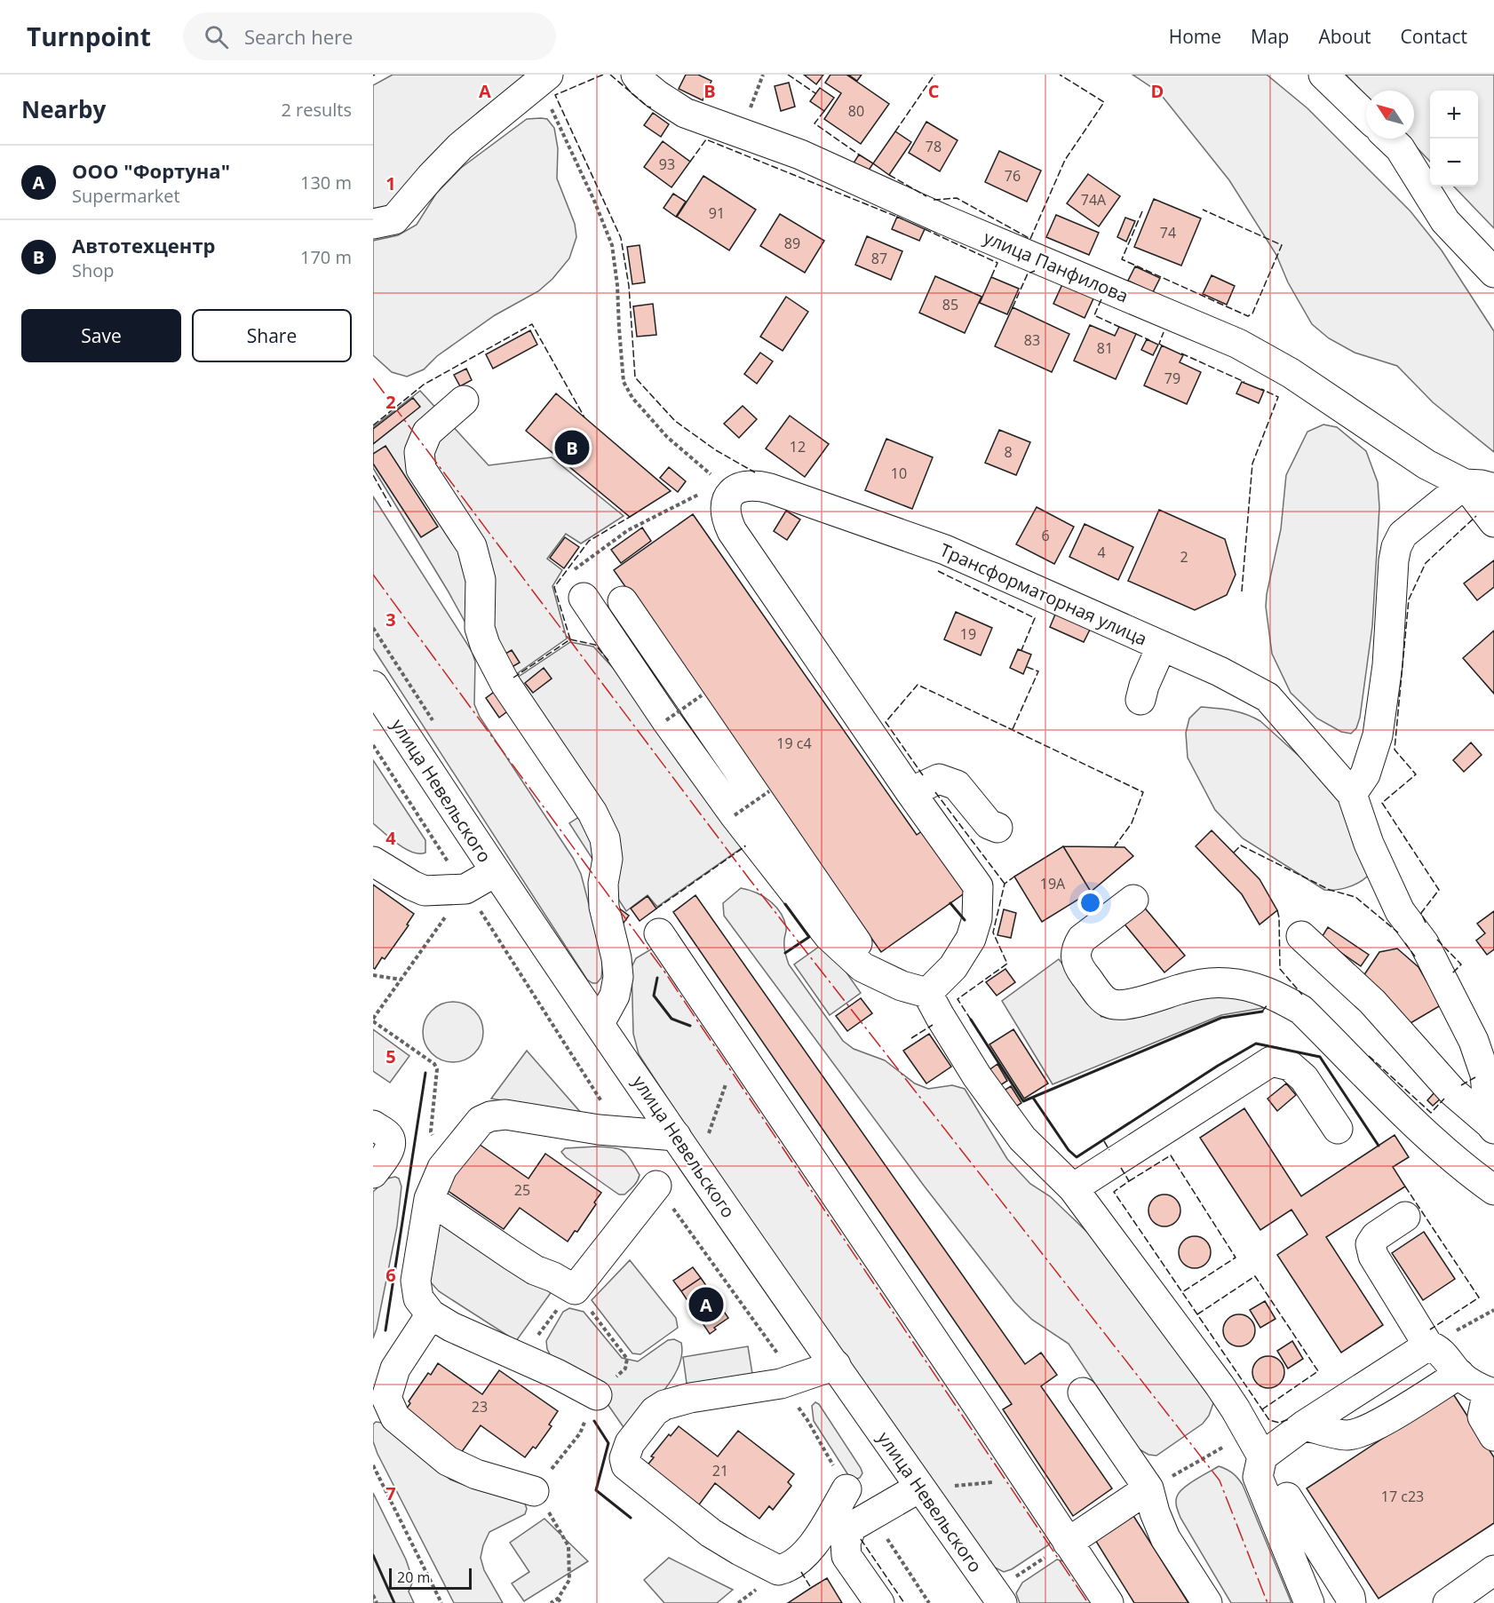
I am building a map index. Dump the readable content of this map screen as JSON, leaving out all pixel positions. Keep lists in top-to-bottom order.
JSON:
{
  "streets": {
    "street": ["улица Панфилова", "Трансформаторная улица", "улица Невельского"]
  },
  "house_numbers": [
    "80",
    "78",
    "93",
    "76",
    "74А",
    "91",
    "74",
    "89",
    "87",
    "85",
    "83",
    "81",
    "79",
    "12",
    "8",
    "10",
    "6",
    "4",
    "2",
    "19",
    "19 с4",
    "19А",
    "25",
    "23",
    "21",
    "17 с23"
  ],
  "scale_bar": "20 m",
  "north": "top left",
  "page": {
    "header": "Turnpoint",
    "search": "Search here",
    "nav": [
      "Home",
      "Map",
      "About",
      "Contact"
    ],
    "heading": ["Nearby", "2 results"],
    "map_buttons": ["+", "−"],
    "list": [
      {
        "mark": "A",
        "name": "ООО \"Фортуна\"",
        "note": "Supermarket",
        "value": "130 m"
      },
      {
        "mark": "B",
        "name": "Автотехцентр",
        "note": "Shop",
        "value": "170 m"
      }
    ],
    "buttons": ["Save", "Share"],
    "pins": ["B", "A"],
    "scale": "20 m"
  },
  "grid": {
    "columns": [
      "A",
      "B",
      "C",
      "D"
    ],
    "rows": [
      "1",
      "2",
      "3",
      "4",
      "5",
      "6",
      "7"
    ]
  }
}
